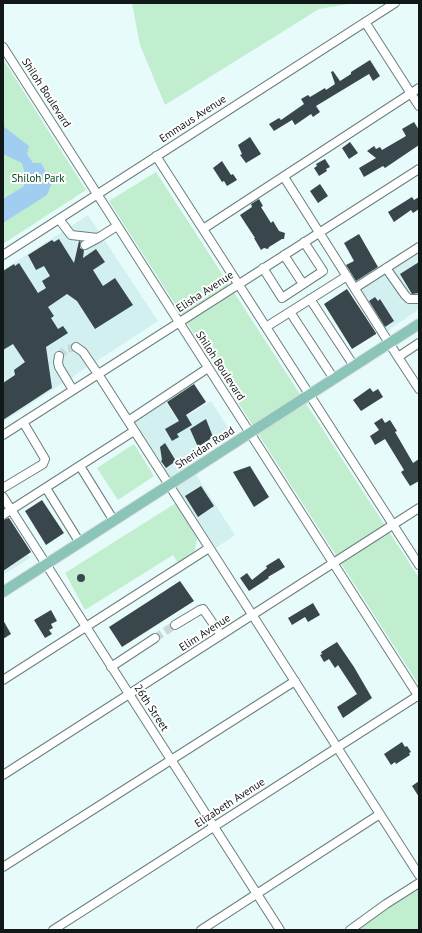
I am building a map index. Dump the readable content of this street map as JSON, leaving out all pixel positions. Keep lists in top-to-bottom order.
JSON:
{
  "streets": {
    "main road": ["Sheridan Road"],
    "street": [
      "Shiloh Boulevard",
      "Emmaus Avenue",
      "Elisha Avenue",
      "Elim Avenue",
      "26th Street",
      "Elizabeth Avenue"
    ]
  },
  "crossings": [
    ["Shiloh Boulevard", "Emmaus Avenue"],
    ["Shiloh Boulevard", "Elisha Avenue"],
    ["Shiloh Boulevard", "Sheridan Road"],
    ["Shiloh Boulevard", "Elim Avenue"],
    ["Shiloh Boulevard", "Elizabeth Avenue"],
    ["Sheridan Road", "26th Street"],
    ["Elim Avenue", "26th Street"],
    ["26th Street", "Elizabeth Avenue"]
  ],
  "parks": ["Shiloh Park"]
}
